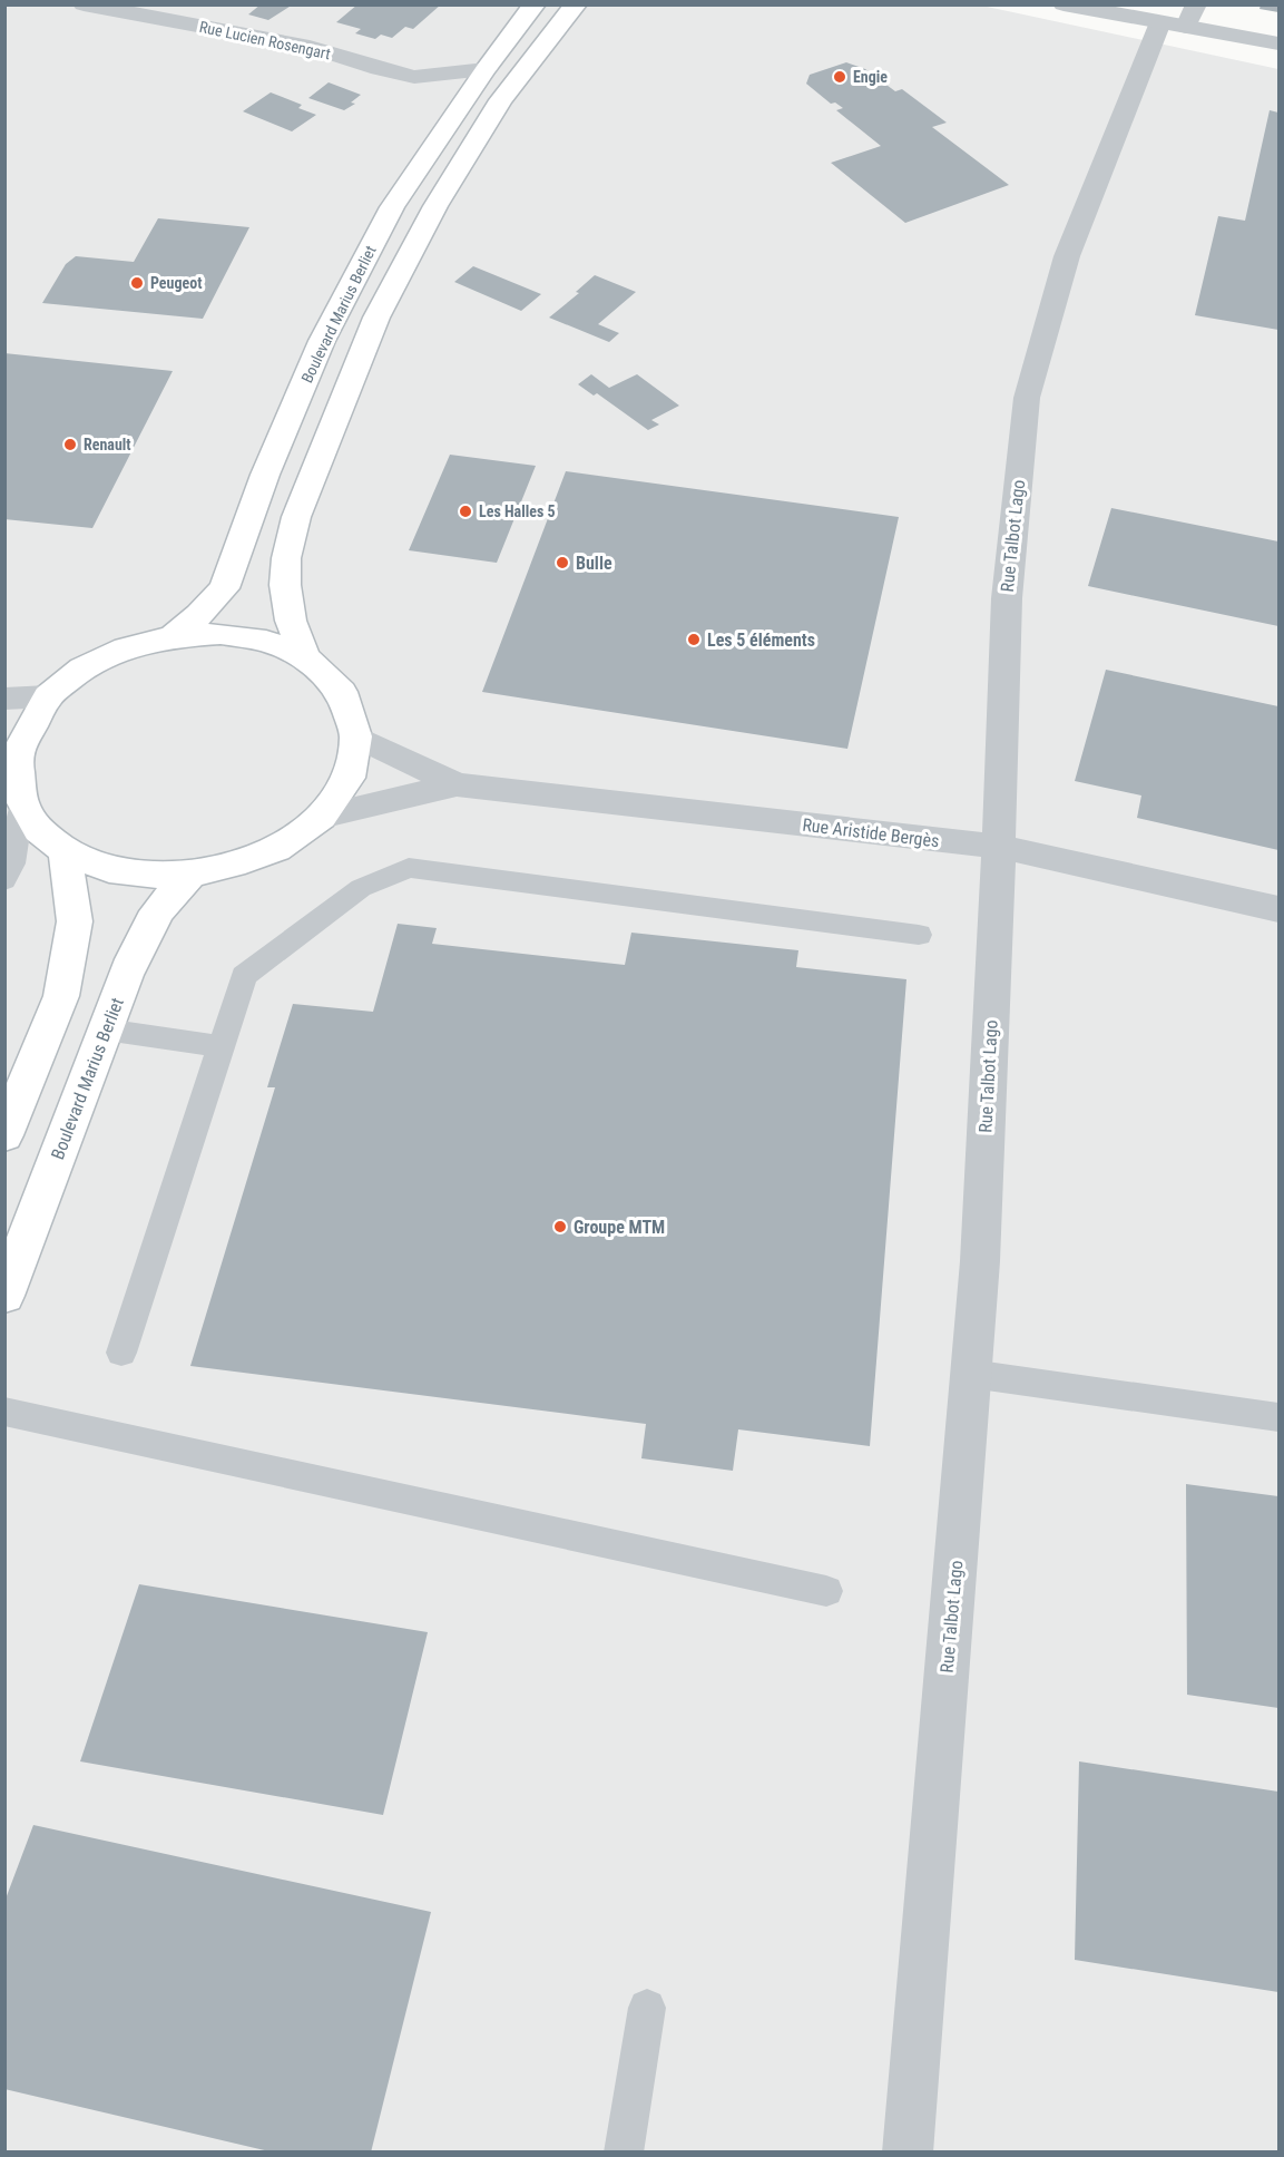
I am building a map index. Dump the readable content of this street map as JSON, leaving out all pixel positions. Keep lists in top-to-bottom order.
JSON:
{
  "streets": {
    "main road": ["Boulevard Marius Berliet"],
    "street": ["Rue Lucien Rosengart", "Rue Talbot Lago", "Rue Aristide Bergès"]
  },
  "crossings": [
    ["Rue Lucien Rosengart", "Boulevard Marius Berliet"],
    ["Rue Talbot Lago", "Rue Aristide Bergès"]
  ],
  "places": [
    "Engie",
    "Peugeot",
    "Renault",
    "Les Halles 5",
    "Bulle",
    "Les 5 éléments",
    "Groupe MTM"
  ]
}
